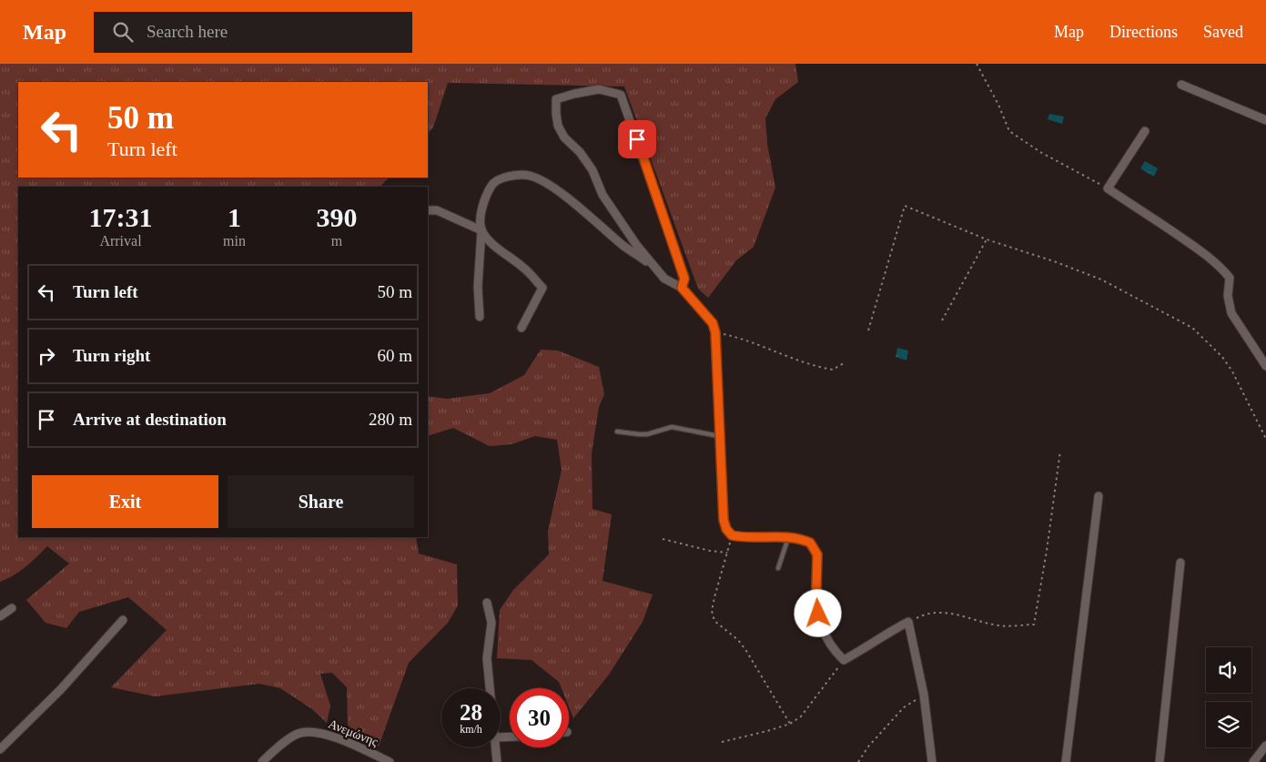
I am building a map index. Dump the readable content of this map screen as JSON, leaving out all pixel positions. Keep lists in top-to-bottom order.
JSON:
{
  "streets": {
    "street": ["Ανεμώνης"]
  },
  "page": {
    "header": "Map",
    "search": "Search here",
    "nav": ["Map", "Directions", "Saved"],
    "turn": ["50 m", "Turn left"],
    "eta": [
      "17:31",
      "Arrival",
      "1",
      "min",
      "390",
      "m"
    ],
    "list": [
      {
        "name": "Turn left",
        "value": "50 m"
      },
      {
        "name": "Turn right",
        "value": "60 m"
      },
      {
        "name": "Arrive at destination",
        "value": "280 m"
      }
    ],
    "buttons": ["Exit", "Share"],
    "speed": "28 km/h",
    "limit": "30"
  }
}
